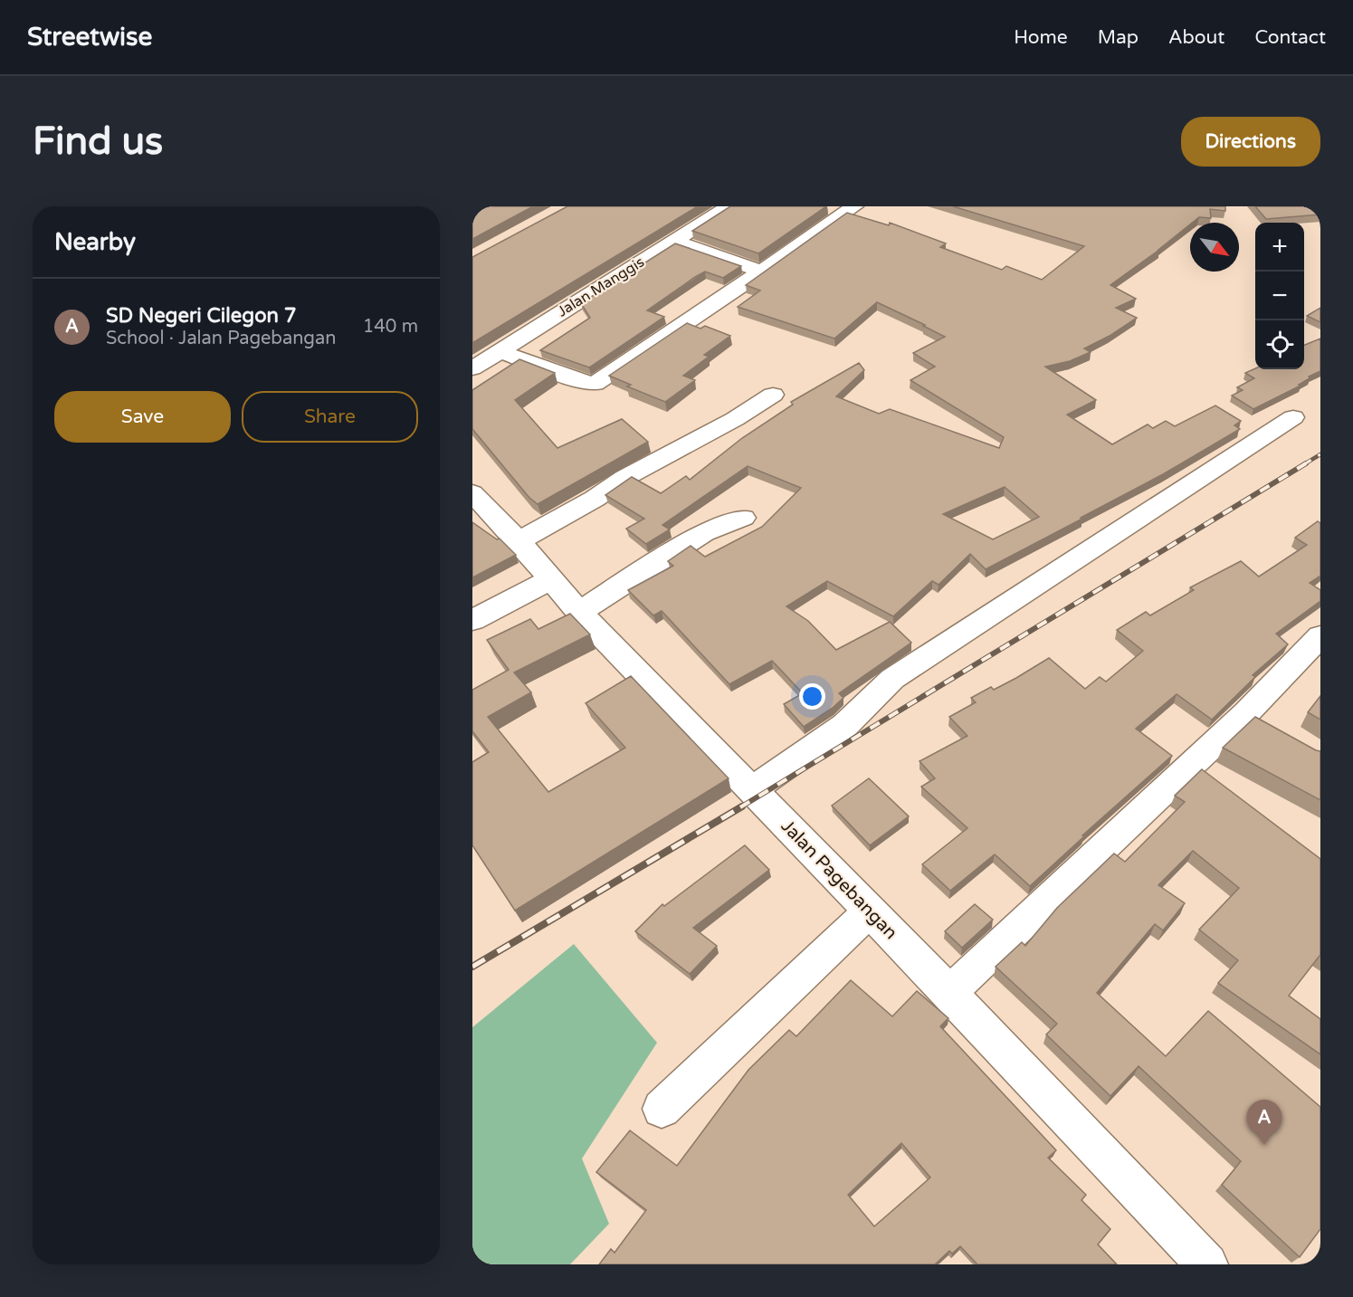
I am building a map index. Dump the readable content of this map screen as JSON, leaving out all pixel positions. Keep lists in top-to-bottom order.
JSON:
{
  "streets": {
    "street": ["Jalan Manggis", "Jalan Pagebangan"]
  },
  "north": "bottom right",
  "page": {
    "header": "Streetwise",
    "nav": [
      "Home",
      "Map",
      "About",
      "Contact"
    ],
    "buttons": [
      "Directions",
      ["Save", "Share"]
    ],
    "title": "Find us",
    "heading": "Nearby",
    "map_buttons": ["+", "−"],
    "list": [
      {
        "mark": "A",
        "name": "SD Negeri Cilegon 7",
        "note": "School · Jalan Pagebangan",
        "value": "140 m"
      }
    ],
    "pins": "A"
  }
}
